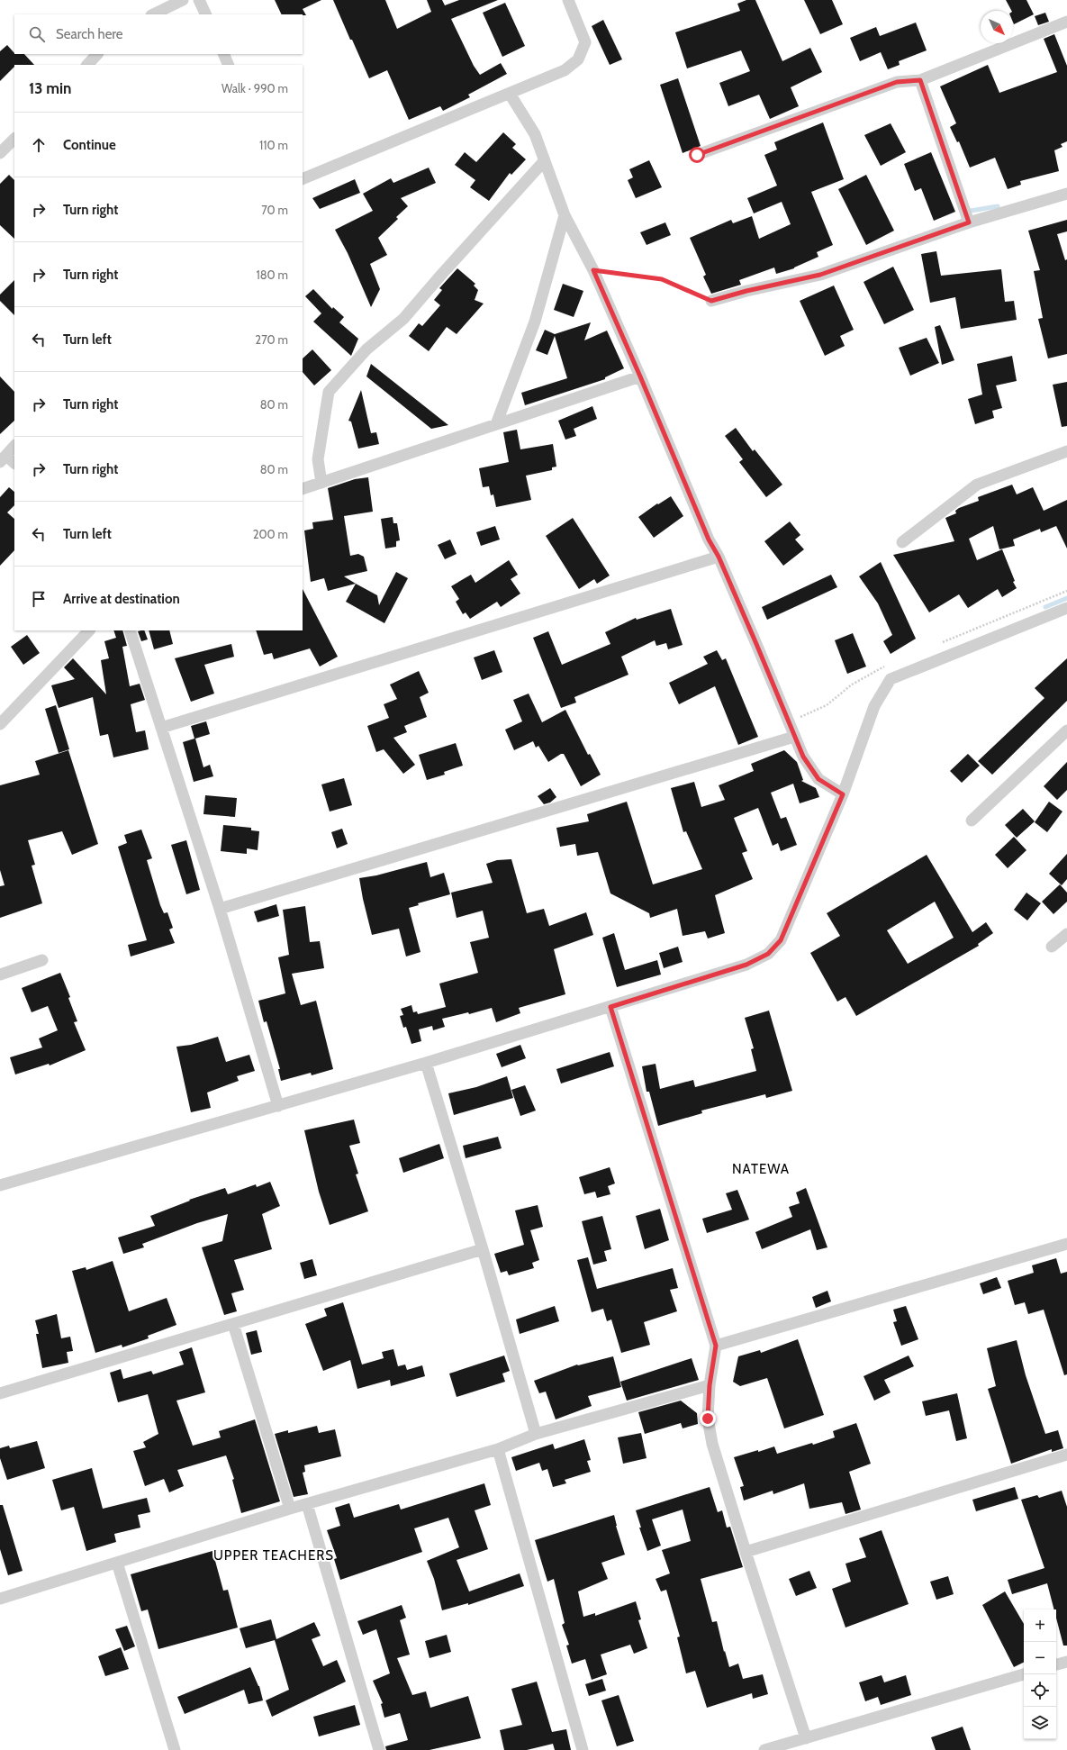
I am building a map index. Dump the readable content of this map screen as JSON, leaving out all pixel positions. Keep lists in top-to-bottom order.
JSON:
{
  "districts": ["NATEWA", "UPPER TEACHERS"],
  "north": "bottom right",
  "page": {
    "search": "Search here",
    "heading": ["13 min", "Walk · 990 m"],
    "list": [
      ["Continue", "110 m"],
      ["Turn right", "70 m"],
      ["Turn right", "180 m"],
      ["Turn left", "270 m"],
      ["Turn right", "80 m"],
      ["Turn right", "80 m"],
      ["Turn left", "200 m"],
      "Arrive at destination"
    ],
    "map_buttons": ["+", "−"]
  }
}
